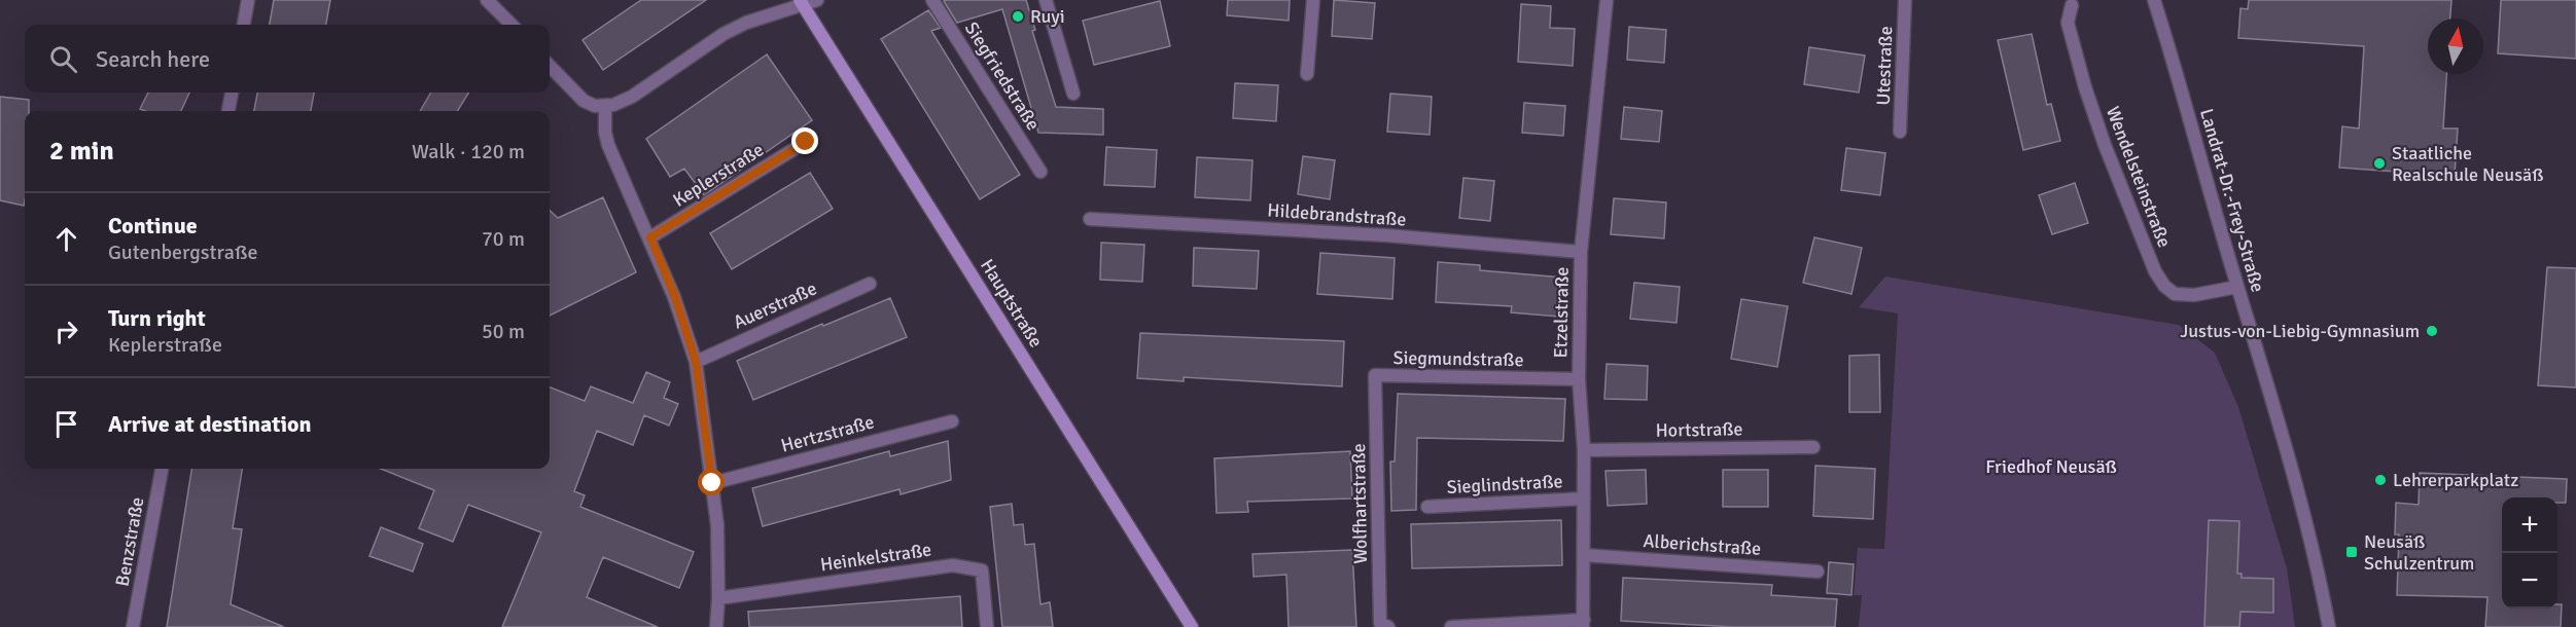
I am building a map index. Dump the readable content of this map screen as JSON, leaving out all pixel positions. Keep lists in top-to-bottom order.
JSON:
{
  "streets": {
    "street": [
      "Utestraße",
      "Siegfriedstraße",
      "Keplerstraße",
      "Wendelsteinstraße",
      "Landrat-Dr.-Frey-Straße",
      "Hildebrandstraße",
      "Hauptstraße",
      "Auerstraße",
      "Etzelstraße",
      "Siegmundstraße",
      "Hortstraße",
      "Hertzstraße",
      "Sieglindstraße",
      "Wolfhartstraße",
      "Benzstraße",
      "Alberichstraße",
      "Heinkelstraße"
    ]
  },
  "crossings": [
    ["Wendelsteinstraße", "Landrat-Dr.-Frey-Straße"],
    ["Hildebrandstraße", "Etzelstraße"],
    ["Etzelstraße", "Siegmundstraße"],
    ["Etzelstraße", "Hortstraße"],
    ["Etzelstraße", "Sieglindstraße"],
    ["Etzelstraße", "Alberichstraße"],
    ["Siegmundstraße", "Wolfhartstraße"]
  ],
  "parks": ["Friedhof Neusäß"],
  "places": {
    "other": [
      "Ruyi",
      "Staatliche Realschule Neusäß",
      "Justus-von-Liebig-Gymnasium",
      "Lehrerparkplatz"
    ],
    "transit": ["Neusäß Schulzentrum"]
  },
  "north": "top",
  "page": {
    "search": "Search here",
    "heading": ["2 min", "Walk · 120 m"],
    "list": [
      ["Continue", "Gutenbergstraße", "70 m"],
      ["Turn right", "Keplerstraße", "50 m"],
      "Arrive at destination"
    ],
    "map_buttons": ["+", "−"]
  }
}
